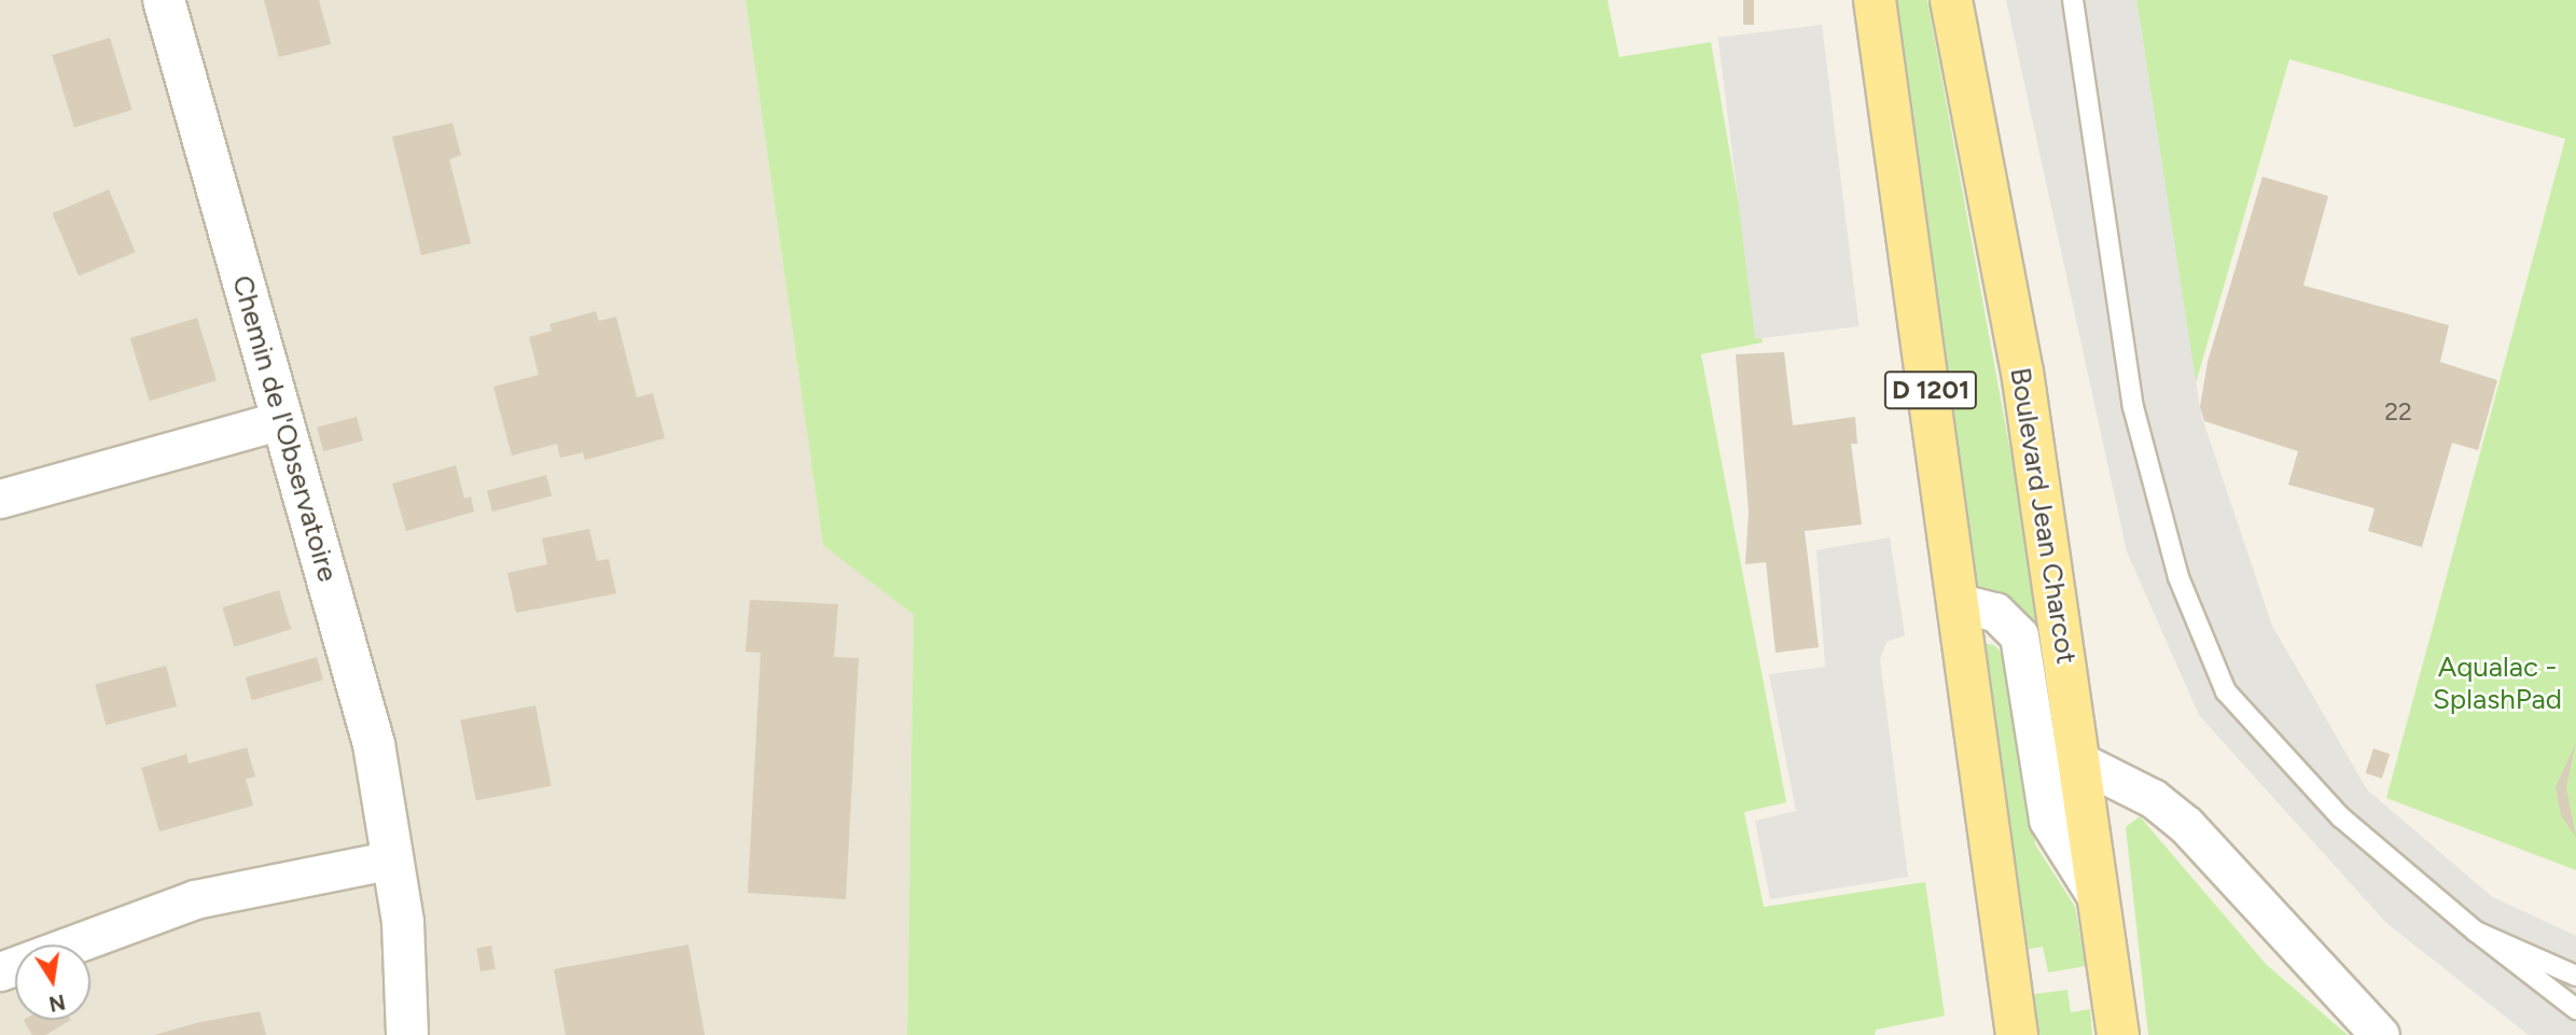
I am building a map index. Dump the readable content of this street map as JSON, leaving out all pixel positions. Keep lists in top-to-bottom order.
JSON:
{
  "streets": {
    "main road": ["D 1201", "Boulevard Jean Charcot"],
    "street": ["Chemin de l'Observatoire"]
  },
  "parks": ["Aqualac - SplashPad"],
  "house_numbers": ["22"],
  "north": "bottom"
}
